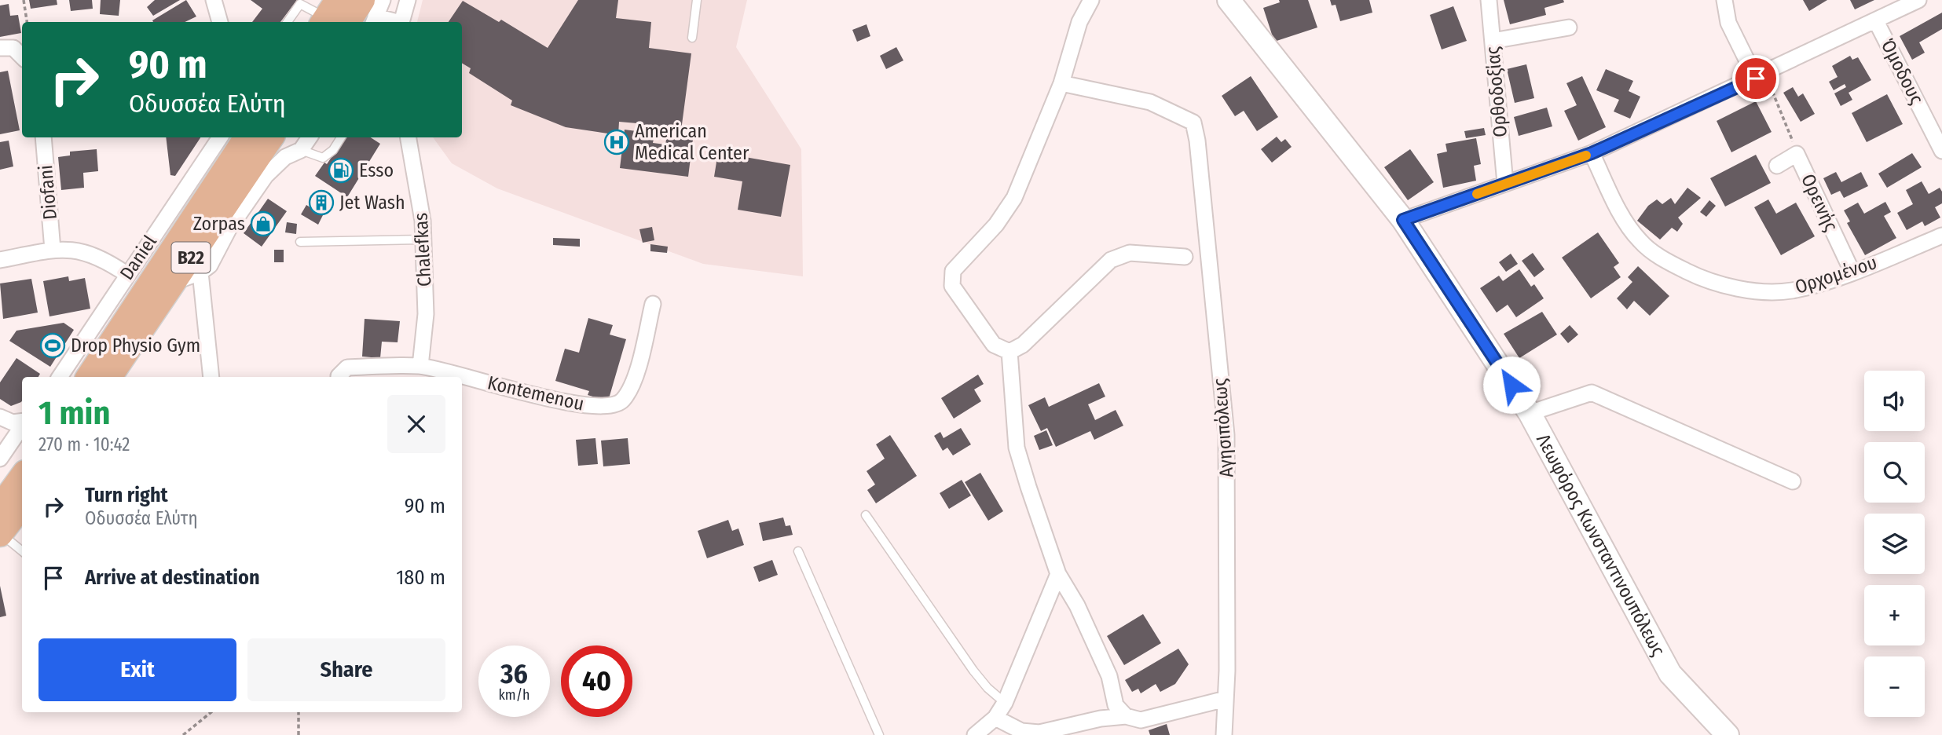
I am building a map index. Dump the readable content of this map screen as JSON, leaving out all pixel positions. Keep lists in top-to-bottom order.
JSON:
{
  "streets": {
    "main road": ["B22"],
    "street": [
      "Όμοδους",
      "Ορθοδοξίας",
      "Diofani",
      "Ορεινής",
      "Chalefkas",
      "Daniel",
      "Ορχομένου",
      "Kontemenou",
      "Αγησιπόλεως",
      "Λεωφόρος Κωνσταντινουπόλεως"
    ]
  },
  "crossings": [
    ["Ορεινής", "Ορχομένου"],
    ["Chalefkas", "Kontemenou"],
    ["Daniel", "B22"]
  ],
  "places": {
    "hospital": ["American Medical Center"],
    "fuel station": ["Esso"],
    "building": ["Jet Wash"],
    "shop": ["Zorpas"],
    "sports": ["Drop Physio Gym"]
  },
  "page": {
    "turn": ["90 m", "Οδυσσέα Ελύτη"],
    "map_buttons": ["+", "−"],
    "heading": ["1 min", "270 m · 10:42"],
    "list": [
      {
        "name": "Turn right",
        "note": "Οδυσσέα Ελύτη",
        "value": "90 m"
      },
      {
        "name": "Arrive at destination",
        "value": "180 m"
      }
    ],
    "buttons": ["Exit", "Share"],
    "speed": "36 km/h",
    "limit": "40"
  }
}
